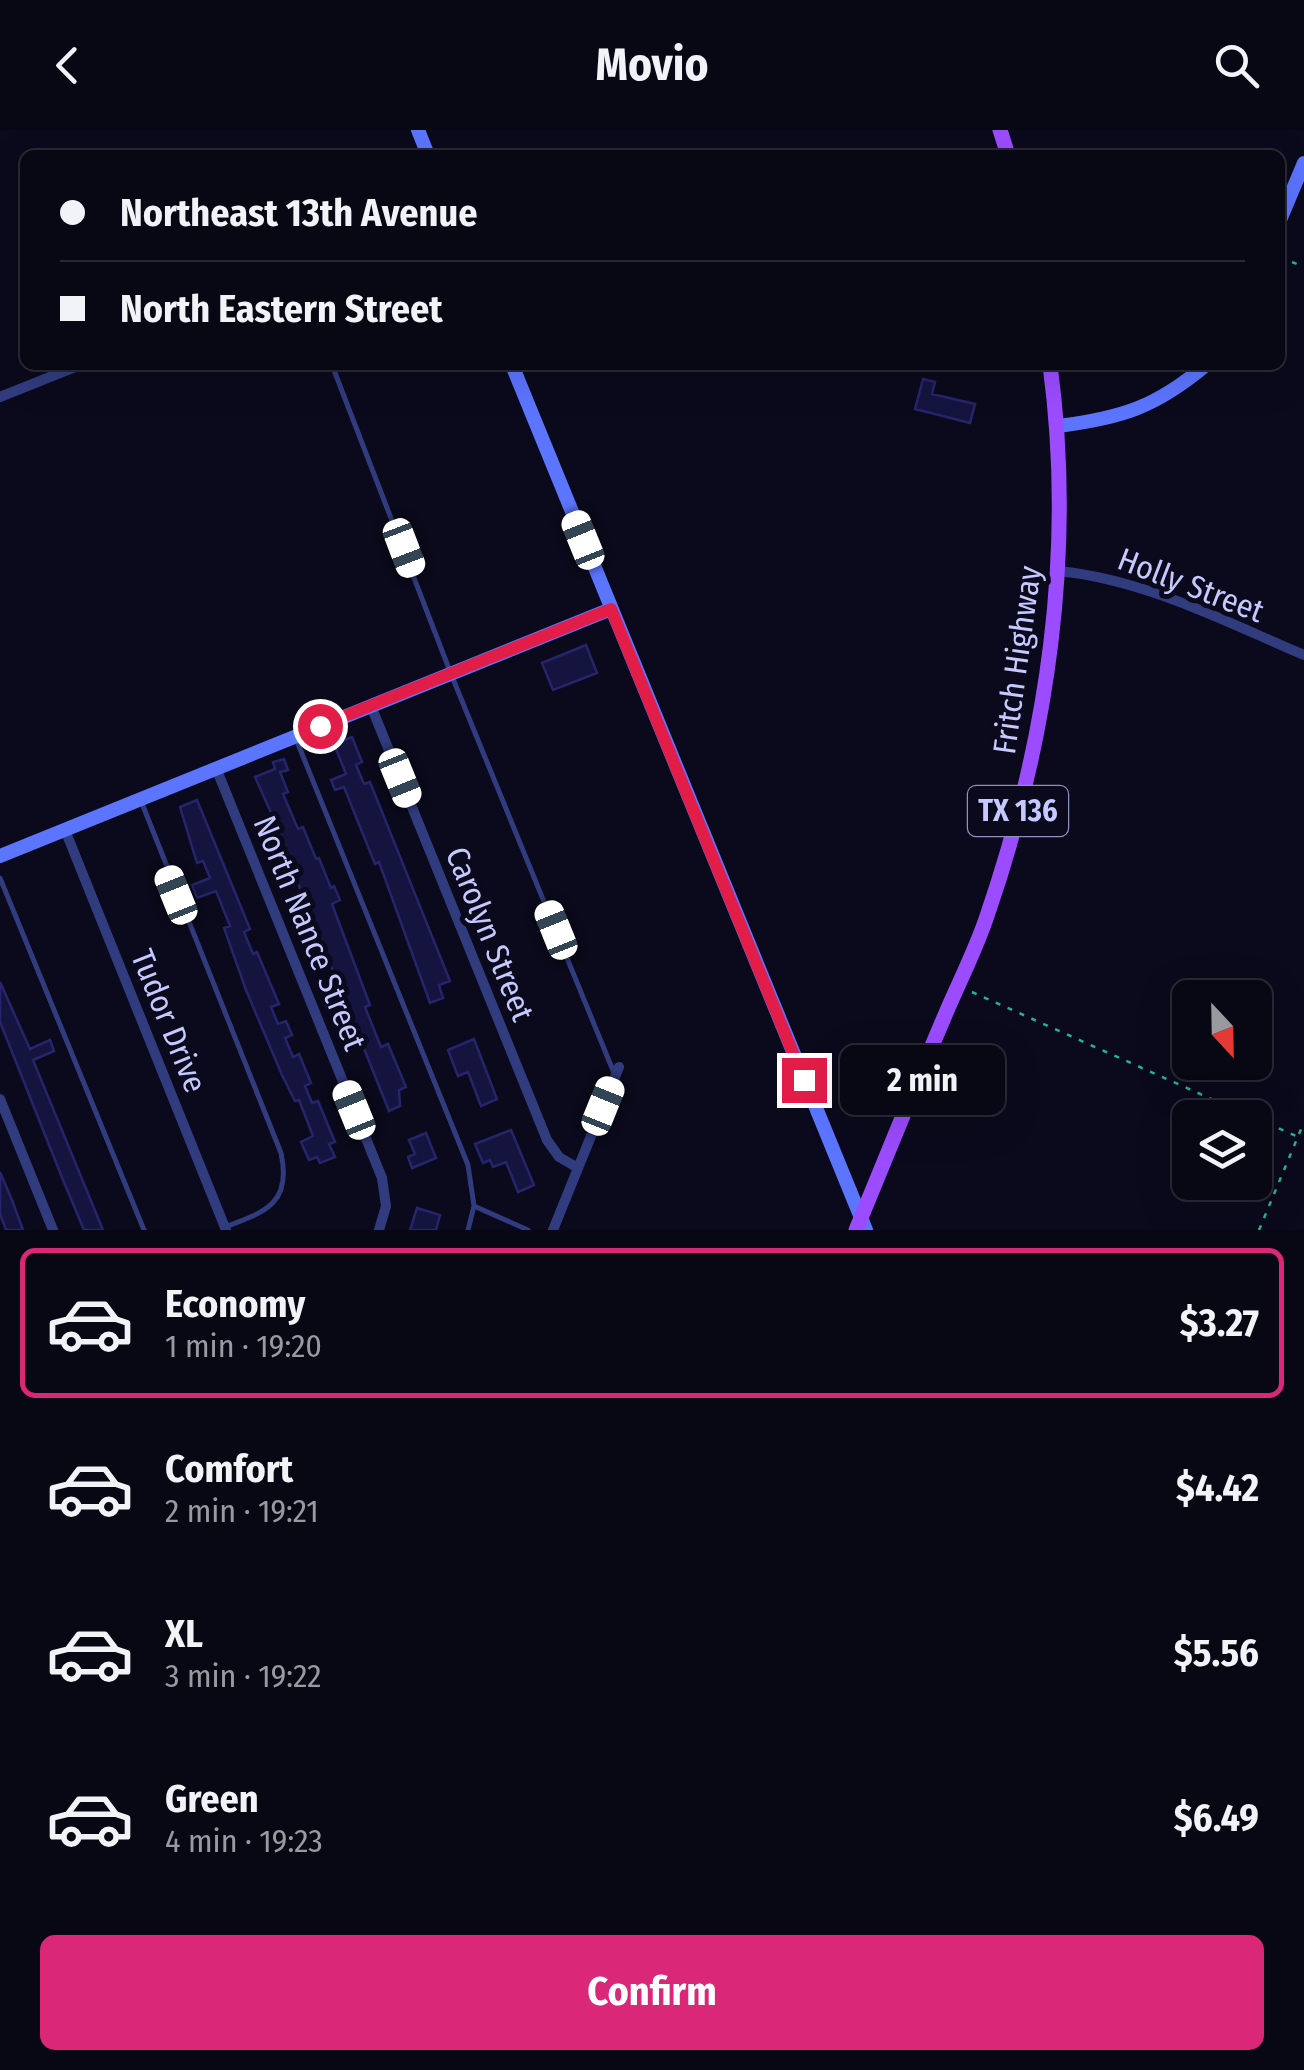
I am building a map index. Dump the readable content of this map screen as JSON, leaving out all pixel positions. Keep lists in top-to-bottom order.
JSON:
{
  "streets": {
    "main road": ["Fritch Highway", "TX 136"],
    "street": [
      "Holly Street",
      "North Nance Street",
      "Carolyn Street",
      "Tudor Drive"
    ]
  },
  "crossings": [
    ["Holly Street", "Fritch Highway"]
  ],
  "north": "bottom",
  "page": {
    "header": "Movio",
    "banner": ["Northeast 13th Avenue", "North Eastern Street"],
    "bubble": "2 min",
    "list": [
      {
        "name": "Economy",
        "note": "1 min · 19:20",
        "value": "$3.27"
      },
      {
        "name": "Comfort",
        "note": "2 min · 19:21",
        "value": "$4.42"
      },
      {
        "name": "XL",
        "note": "3 min · 19:22",
        "value": "$5.56"
      },
      {
        "name": "Green",
        "note": "4 min · 19:23",
        "value": "$6.49"
      }
    ],
    "buttons": "Confirm"
  }
}
